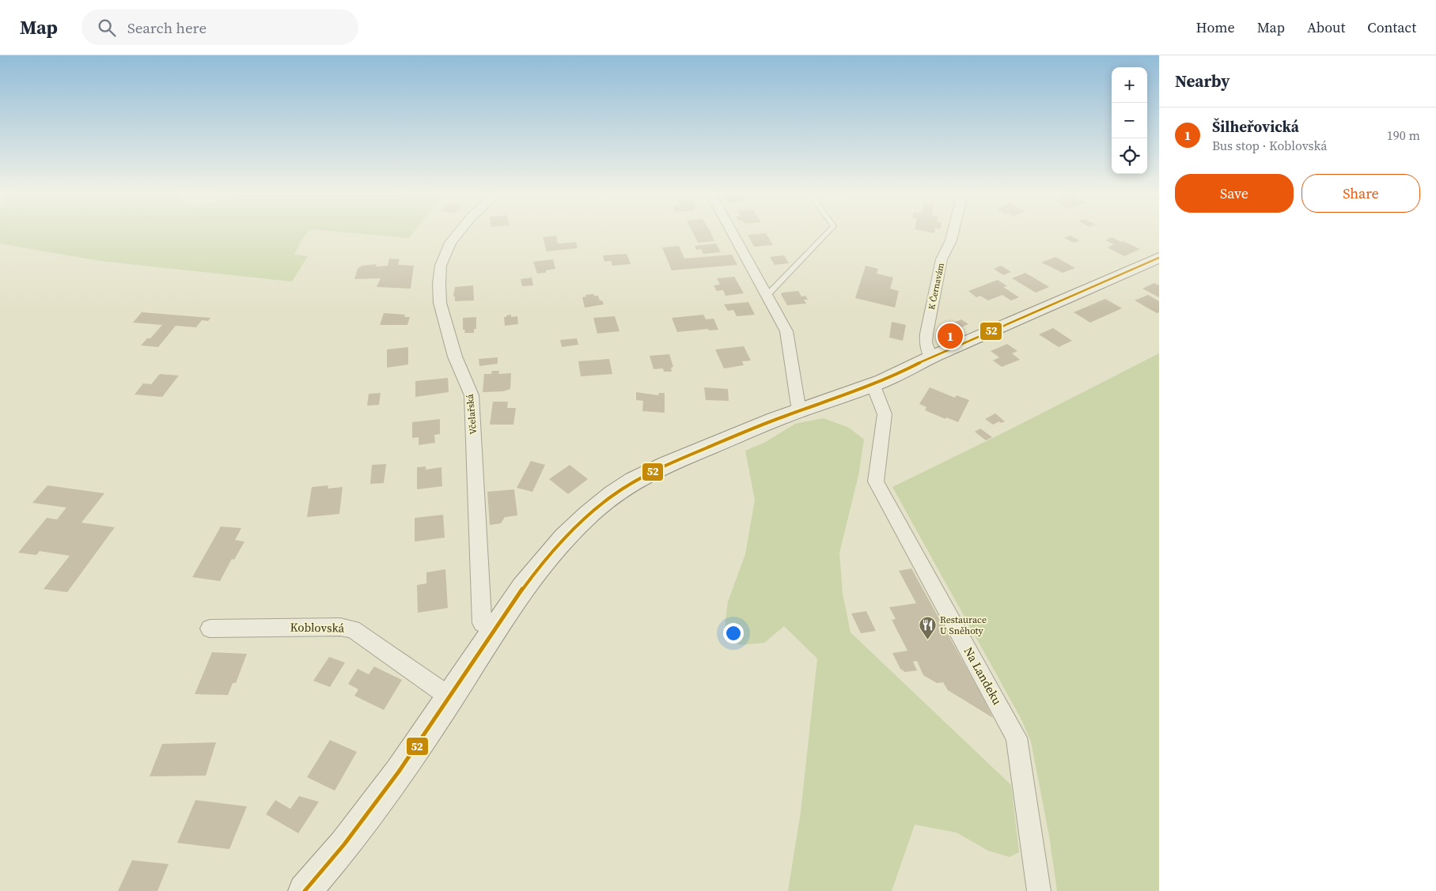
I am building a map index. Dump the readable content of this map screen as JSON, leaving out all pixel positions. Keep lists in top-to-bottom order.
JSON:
{
  "streets": {
    "street": [
      "K Černavám",
      "Včelařská",
      "Koblovská",
      "Na Landeku"
    ]
  },
  "places": {
    "restaurant": ["Restaurace U Sněhoty"]
  },
  "lines": ["transit line 52"],
  "page": {
    "header": "Map",
    "search": "Search here",
    "nav": [
      "Home",
      "Map",
      "About",
      "Contact"
    ],
    "heading": "Nearby",
    "map_buttons": ["+", "−"],
    "list": [
      {
        "mark": "1",
        "name": "Šilheřovická",
        "note": "Bus stop · Koblovská",
        "value": "190 m"
      }
    ],
    "buttons": ["Save", "Share"],
    "pins": "1"
  }
}
